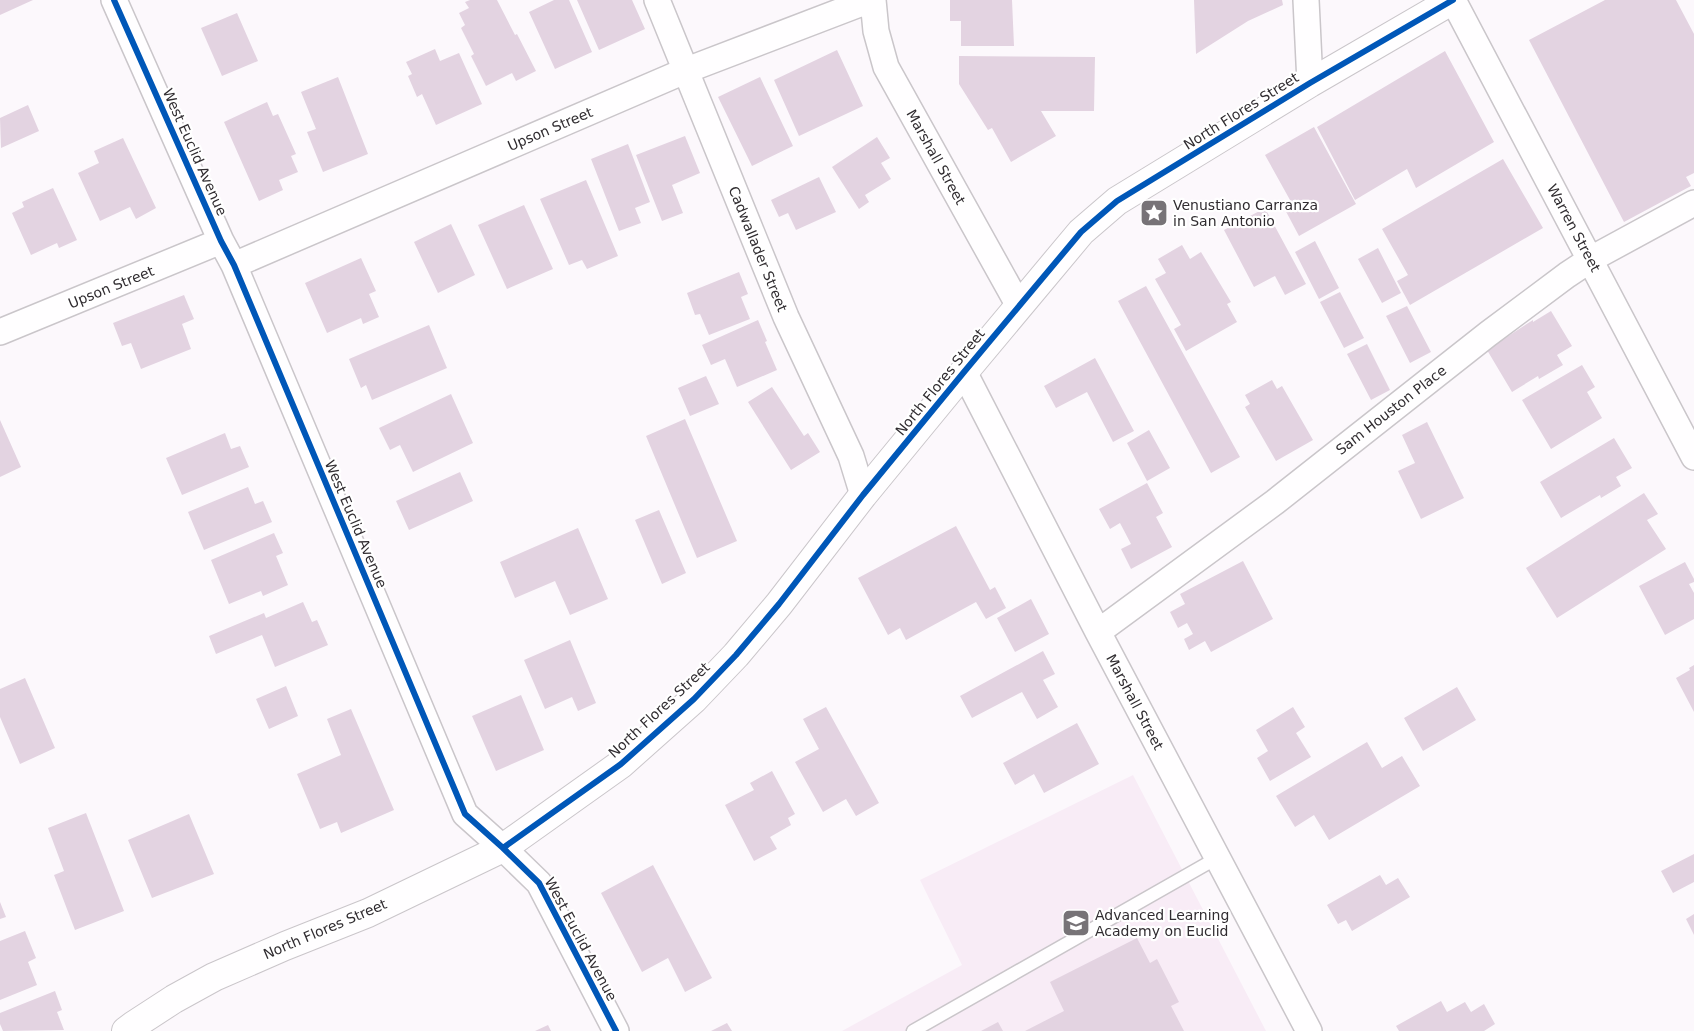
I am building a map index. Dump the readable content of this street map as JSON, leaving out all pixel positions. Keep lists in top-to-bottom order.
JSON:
{
  "streets": {
    "main road": ["North Flores Street"],
    "street": [
      "Upson Street",
      "West Euclid Avenue",
      "Marshall Street",
      "Warren Street",
      "Cadwallader Street",
      "Sam Houston Place"
    ]
  },
  "crossings": [
    ["North Flores Street", "West Euclid Avenue"],
    ["North Flores Street", "Marshall Street"],
    ["North Flores Street", "Warren Street"],
    ["North Flores Street", "Cadwallader Street"],
    ["Upson Street", "West Euclid Avenue"],
    ["Upson Street", "Marshall Street"],
    ["Upson Street", "Cadwallader Street"],
    ["Marshall Street", "Sam Houston Place"],
    ["Warren Street", "Sam Houston Place"]
  ],
  "places": {
    "place": ["Venustiano Carranza in San Antonio"],
    "school or university": ["Advanced Learning Academy on Euclid"]
  }
}
